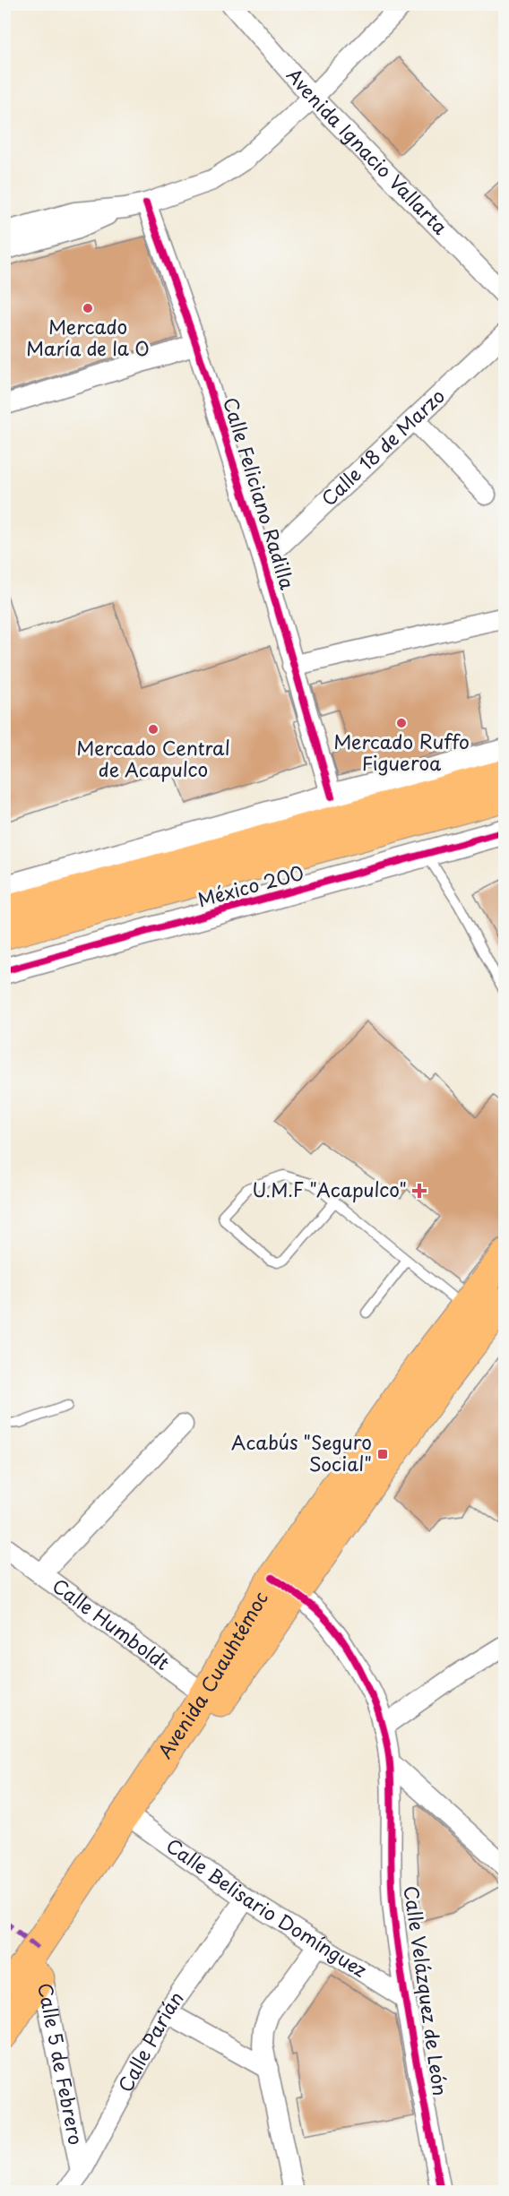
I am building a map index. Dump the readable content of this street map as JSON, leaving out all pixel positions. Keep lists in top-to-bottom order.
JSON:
{
  "streets": {
    "main road": ["México 200", "Avenida Cuauhtémoc"],
    "street": [
      "Avenida Ignacio Vallarta",
      "Calle 18 de Marzo",
      "Calle Feliciano Radilla",
      "Calle Humboldt",
      "Calle Belisario Domínguez",
      "Calle Velázquez de León",
      "Calle Parián",
      "Calle 5 de Febrero"
    ]
  },
  "crossings": [
    ["Calle 18 de Marzo", "Calle Feliciano Radilla"],
    ["Calle Humboldt", "Avenida Cuauhtémoc"],
    ["Avenida Cuauhtémoc", "Calle Belisario Domínguez"],
    ["Avenida Cuauhtémoc", "Calle Velázquez de León"],
    ["Avenida Cuauhtémoc", "Calle 5 de Febrero"],
    ["Calle Belisario Domínguez", "Calle Velázquez de León"],
    ["Calle Belisario Domínguez", "Calle Parián"],
    ["Calle Parián", "Calle 5 de Febrero"]
  ],
  "places": {
    "other": ["Mercado María de la O", "Mercado Ruffo Figueroa", "Mercado Central de Acapulco"],
    "health": ["U.M.F \"Acapulco\""],
    "transit": ["Acabús \"Seguro Social\""]
  }
}
